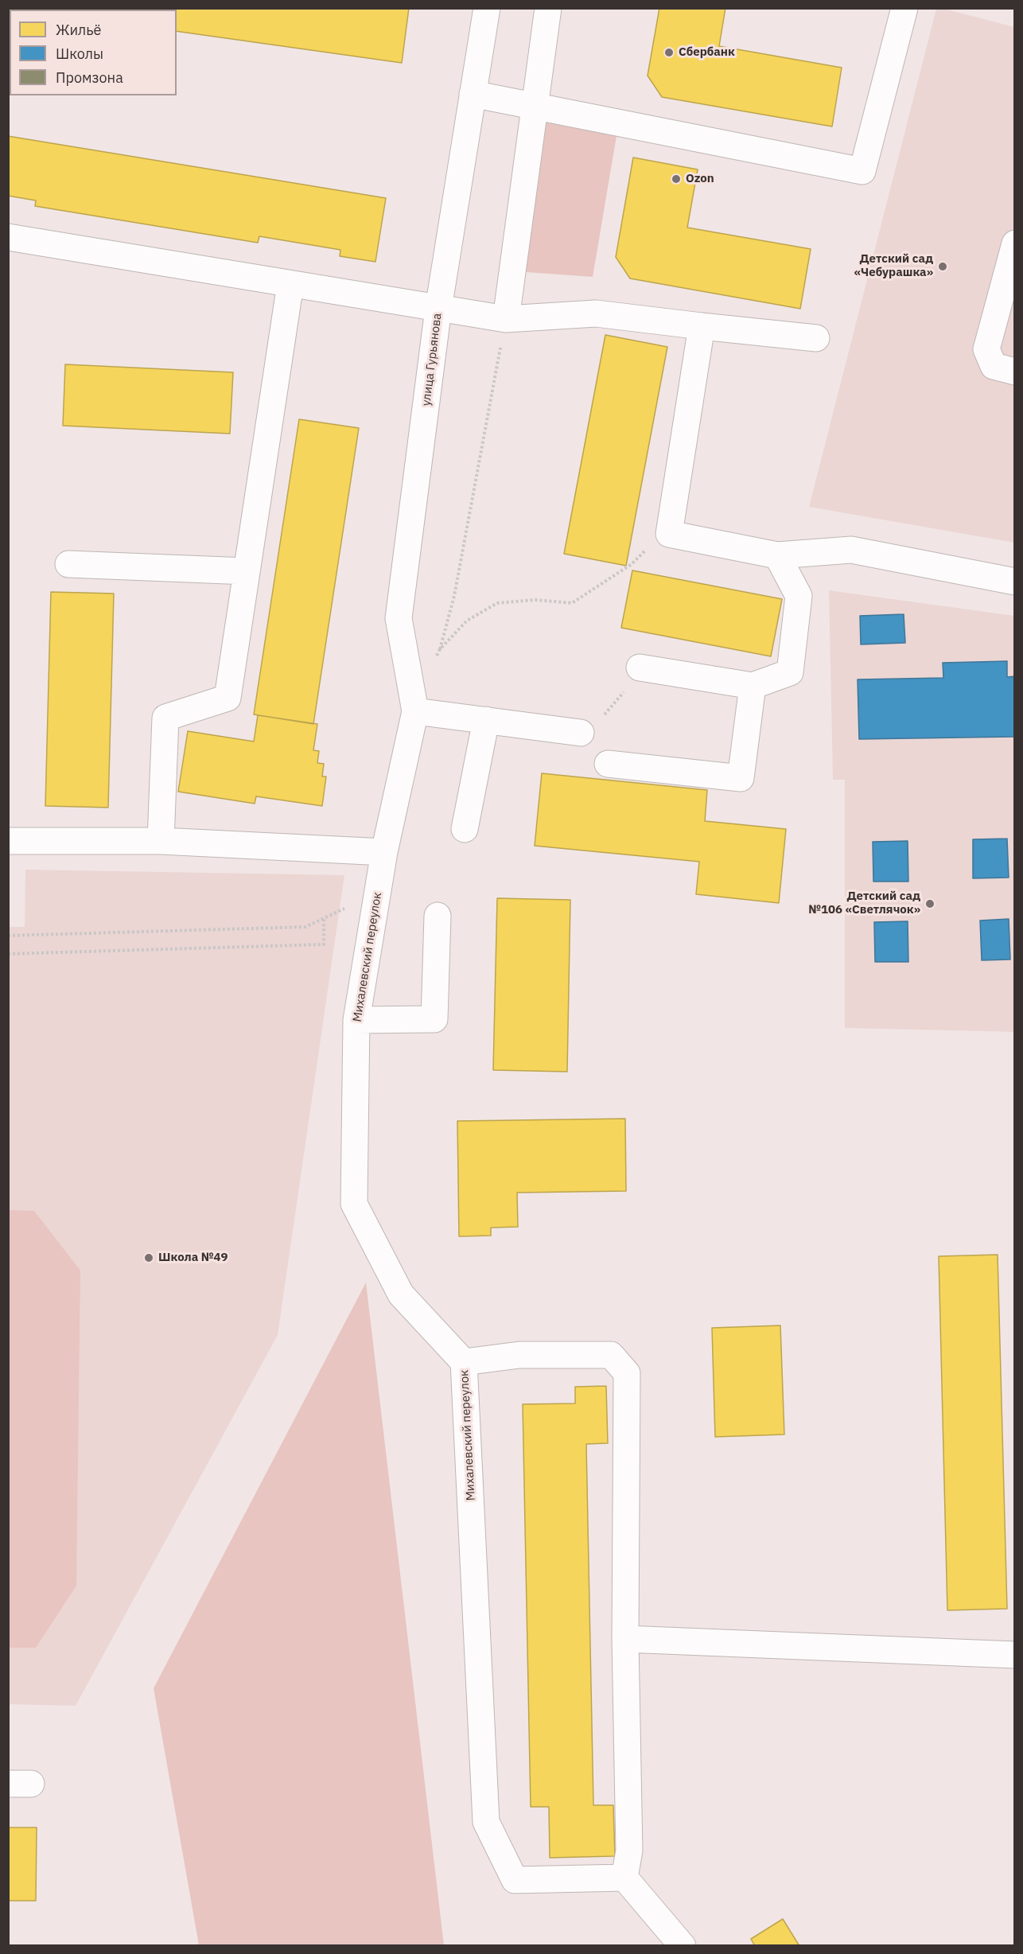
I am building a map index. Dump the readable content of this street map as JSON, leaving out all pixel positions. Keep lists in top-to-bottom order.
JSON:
{
  "streets": {
    "street": ["улица Гурьянова", "Михалевский переулок"]
  },
  "crossings": [
    ["улица Гурьянова", "Михалевский переулок"]
  ],
  "places": [
    "Сбербанк",
    "Ozon",
    "Детский сад «Чебурашка»",
    "Детский сад №106 «Светлячок»",
    "Школа №49"
  ],
  "legend": ["Жильё", "Школы", "Промзона"]
}
